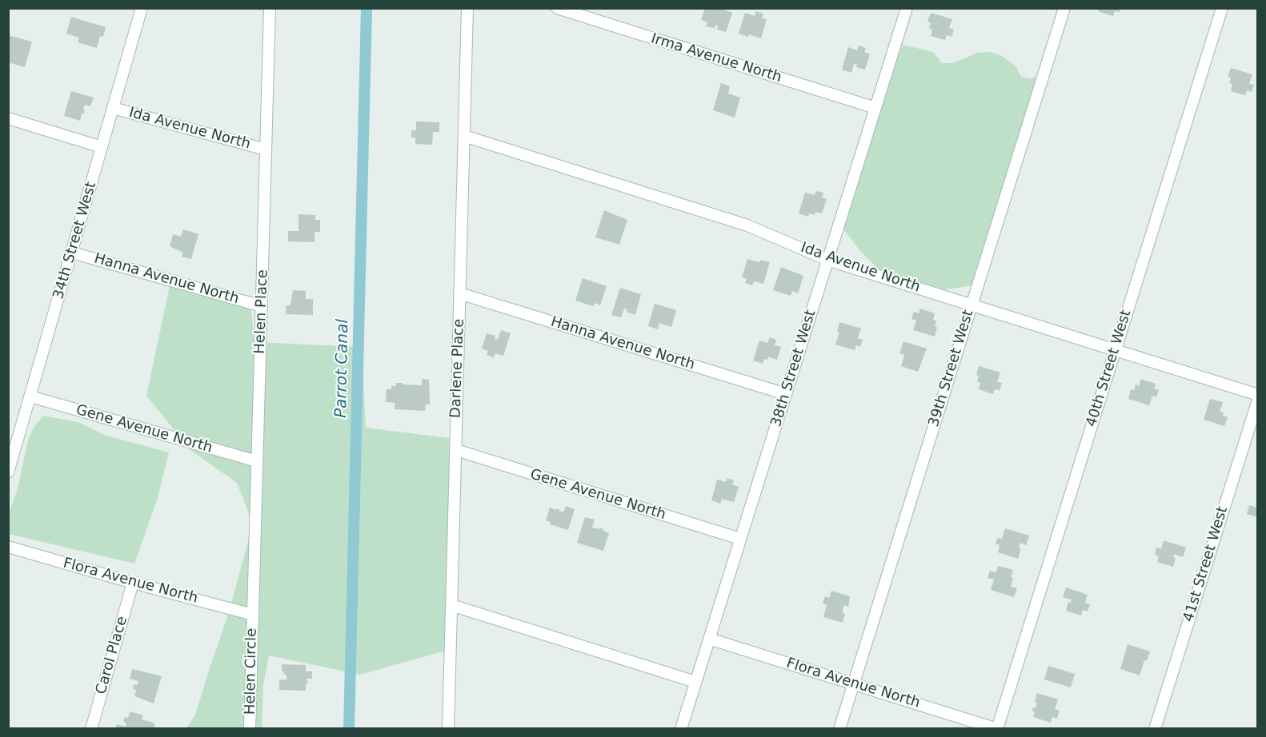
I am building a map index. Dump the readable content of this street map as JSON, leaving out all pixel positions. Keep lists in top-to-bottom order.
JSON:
{
  "streets": {
    "street": [
      "Irma Avenue North",
      "Ida Avenue North",
      "34th Street West",
      "Hanna Avenue North",
      "Helen Place",
      "Darlene Place",
      "38th Street West",
      "39th Street West",
      "40th Street West",
      "Gene Avenue North",
      "41st Street West",
      "Flora Avenue North",
      "Carol Place",
      "Helen Circle"
    ]
  },
  "crossings": [
    ["Irma Avenue North", "38th Street West"],
    ["Ida Avenue North", "34th Street West"],
    ["Ida Avenue North", "Helen Place"],
    ["Ida Avenue North", "Darlene Place"],
    ["Ida Avenue North", "38th Street West"],
    ["Ida Avenue North", "39th Street West"],
    ["Ida Avenue North", "40th Street West"],
    ["34th Street West", "Hanna Avenue North"],
    ["34th Street West", "Gene Avenue North"],
    ["Hanna Avenue North", "Helen Place"],
    ["Hanna Avenue North", "Darlene Place"],
    ["Hanna Avenue North", "38th Street West"],
    ["Helen Place", "Gene Avenue North"],
    ["Helen Place", "Flora Avenue North"],
    ["Helen Place", "Helen Circle"],
    ["Darlene Place", "Gene Avenue North"],
    ["38th Street West", "Gene Avenue North"],
    ["38th Street West", "Flora Avenue North"],
    ["39th Street West", "Flora Avenue North"],
    ["40th Street West", "Flora Avenue North"],
    ["Flora Avenue North", "Carol Place"],
    ["Flora Avenue North", "Helen Circle"]
  ],
  "water": ["Parrot Canal"]
}
